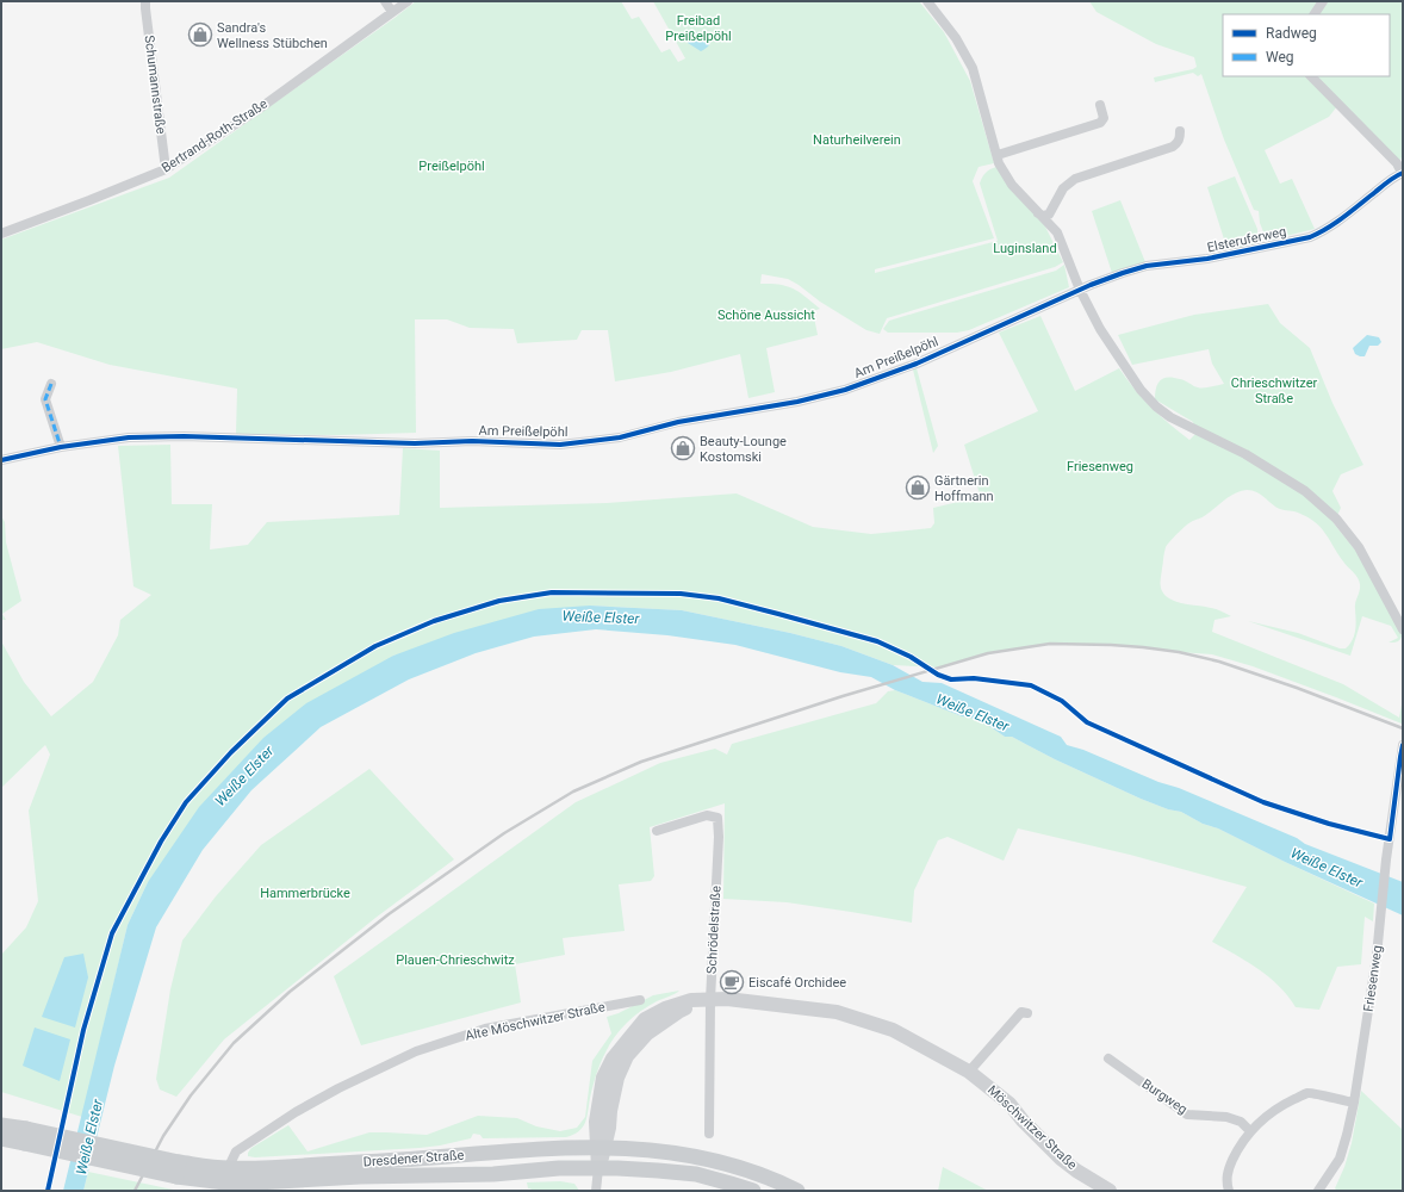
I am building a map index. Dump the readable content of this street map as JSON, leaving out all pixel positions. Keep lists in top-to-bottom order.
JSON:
{
  "streets": {
    "main road": ["Möschwitzer Straße", "Dresdener Straße"],
    "street": [
      "Schumannstraße",
      "Bertrand-Roth-Straße",
      "Elsteruferweg",
      "Am Preißelpöhl",
      "Schrödelstraße",
      "Friesenweg",
      "Alte Möschwitzer Straße",
      "Burgweg"
    ]
  },
  "crossings": [
    ["Schumannstraße", "Bertrand-Roth-Straße"],
    ["Elsteruferweg", "Am Preißelpöhl"],
    ["Schrödelstraße", "Möschwitzer Straße"],
    ["Alte Möschwitzer Straße", "Dresdener Straße"],
    ["Möschwitzer Straße", "Dresdener Straße"]
  ],
  "water": ["Weiße Elster"],
  "parks": [
    "Freibad Preißelpöhl",
    "Naturheilverein",
    "Preißelpöhl",
    "Luginsland",
    "Schöne Aussicht",
    "Chrieschwitzer Straße",
    "Friesenweg",
    "Hammerbrücke",
    "Plauen-Chrieschwitz"
  ],
  "places": {
    "shop": ["Sandra's Wellness Stübchen", "Beauty-Lounge Kostomski", "Gärtnerin Hoffmann"],
    "cafe": ["Eiscafé Orchidee"]
  },
  "legend": ["Radweg", "Weg"]
}
